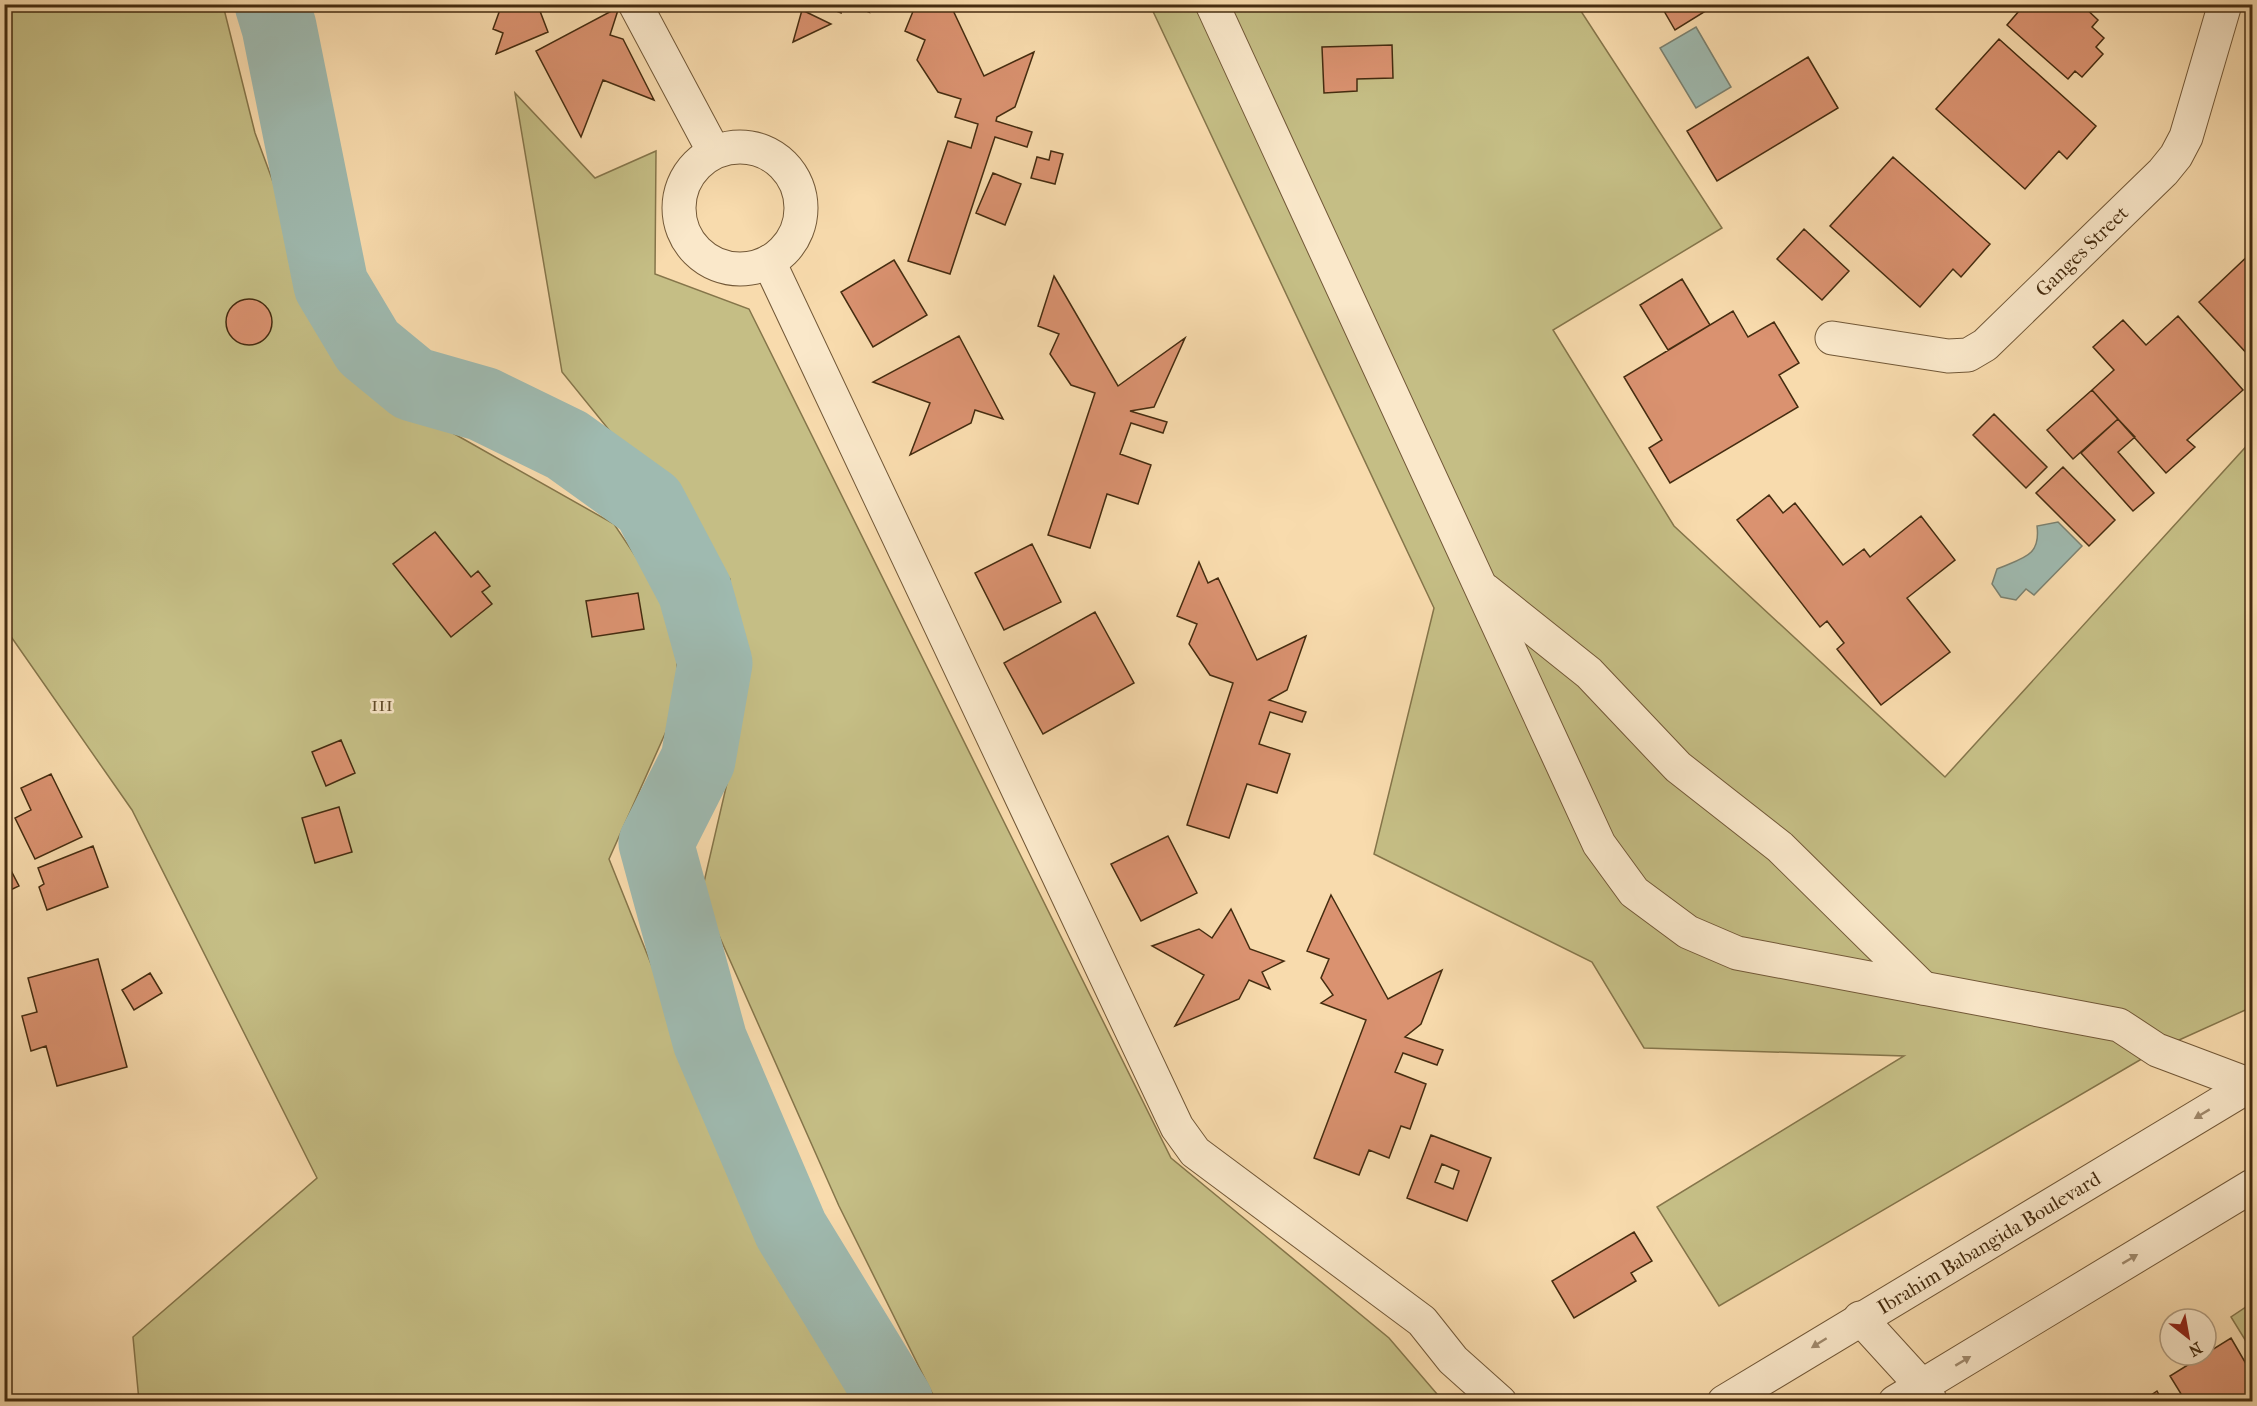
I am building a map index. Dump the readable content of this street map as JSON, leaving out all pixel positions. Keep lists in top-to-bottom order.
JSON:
{
  "streets": {
    "street": ["Ganges Street", "Ibrahim Babangida Boulevard"]
  },
  "parks": ["111"],
  "north": "bottom right"
}
